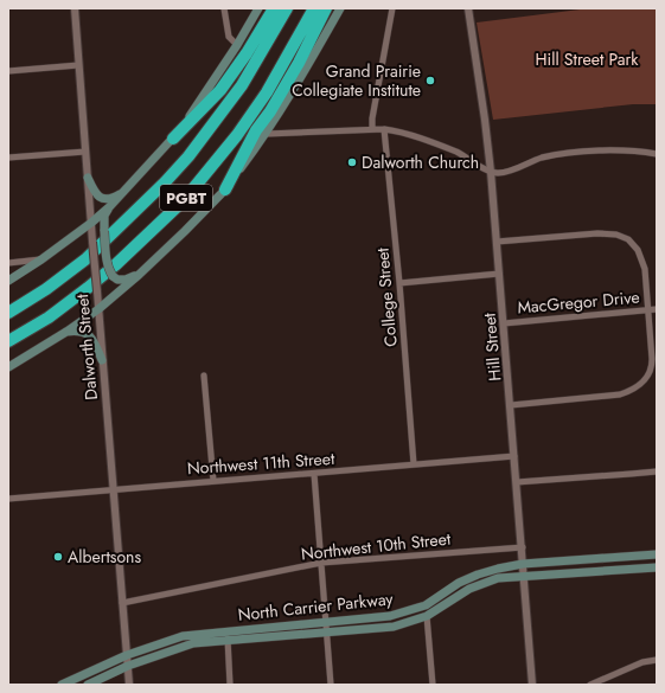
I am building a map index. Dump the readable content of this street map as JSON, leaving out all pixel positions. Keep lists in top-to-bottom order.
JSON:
{
  "streets": {
    "highway": ["PGBT"],
    "main road": ["North Carrier Parkway"],
    "street": [
      "College Street",
      "MacGregor Drive",
      "Dalworth Street",
      "Hill Street",
      "Northwest 11th Street",
      "Northwest 10th Street"
    ]
  },
  "crossings": [
    ["College Street", "Northwest 11th Street"],
    ["MacGregor Drive", "Hill Street"],
    ["Dalworth Street", "Northwest 11th Street"],
    ["Dalworth Street", "Northwest 10th Street"],
    ["Dalworth Street", "North Carrier Parkway"],
    ["Hill Street", "Northwest 11th Street"],
    ["Hill Street", "Northwest 10th Street"],
    ["Hill Street", "North Carrier Parkway"]
  ],
  "parks": ["Hill Street Park"],
  "places": ["Grand Prairie Collegiate Institute", "Dalworth Church", "Albertsons"]
}
